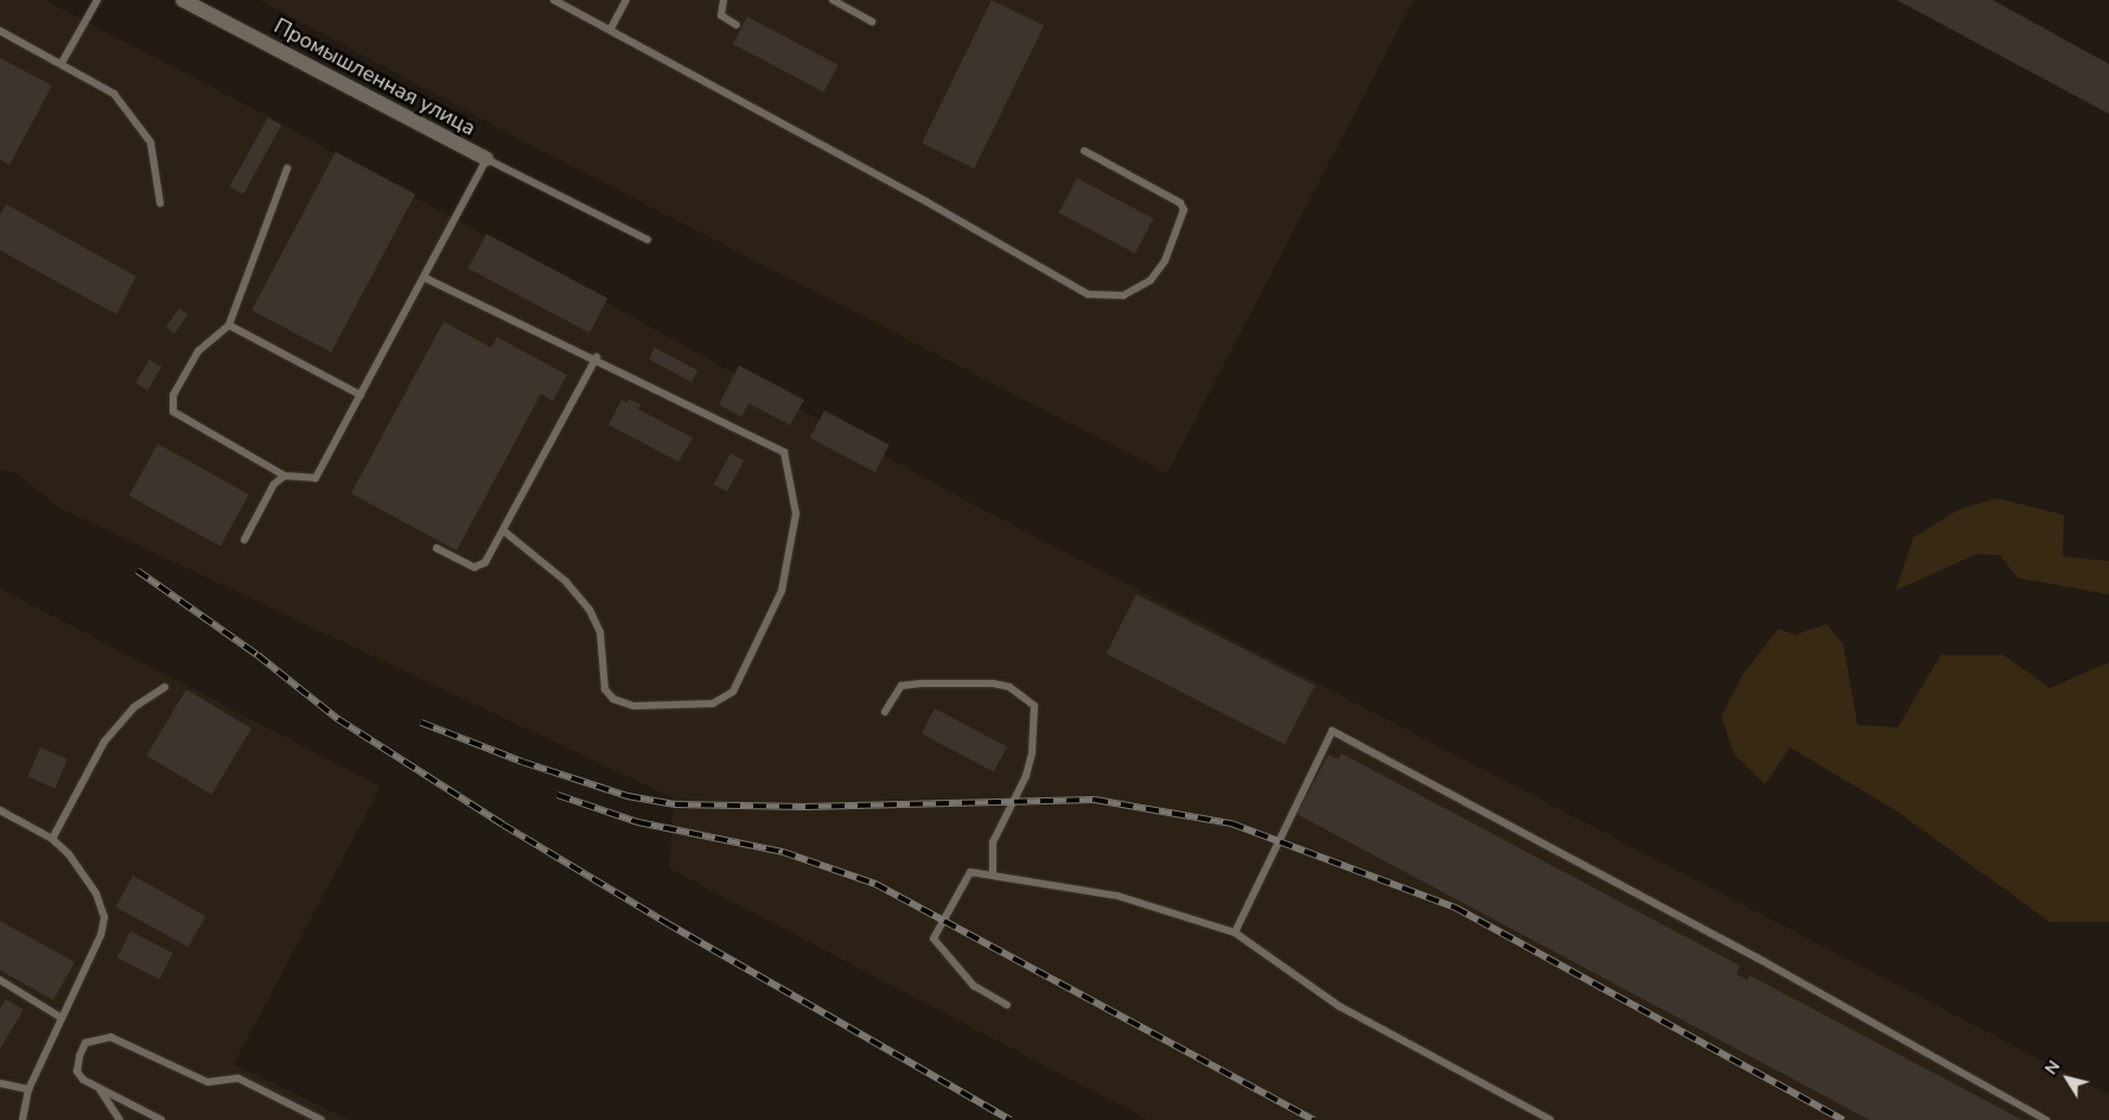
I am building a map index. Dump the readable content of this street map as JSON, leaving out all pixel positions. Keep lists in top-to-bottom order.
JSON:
{
  "streets": {
    "street": ["Промышленная улица"]
  },
  "north": "top left"
}
